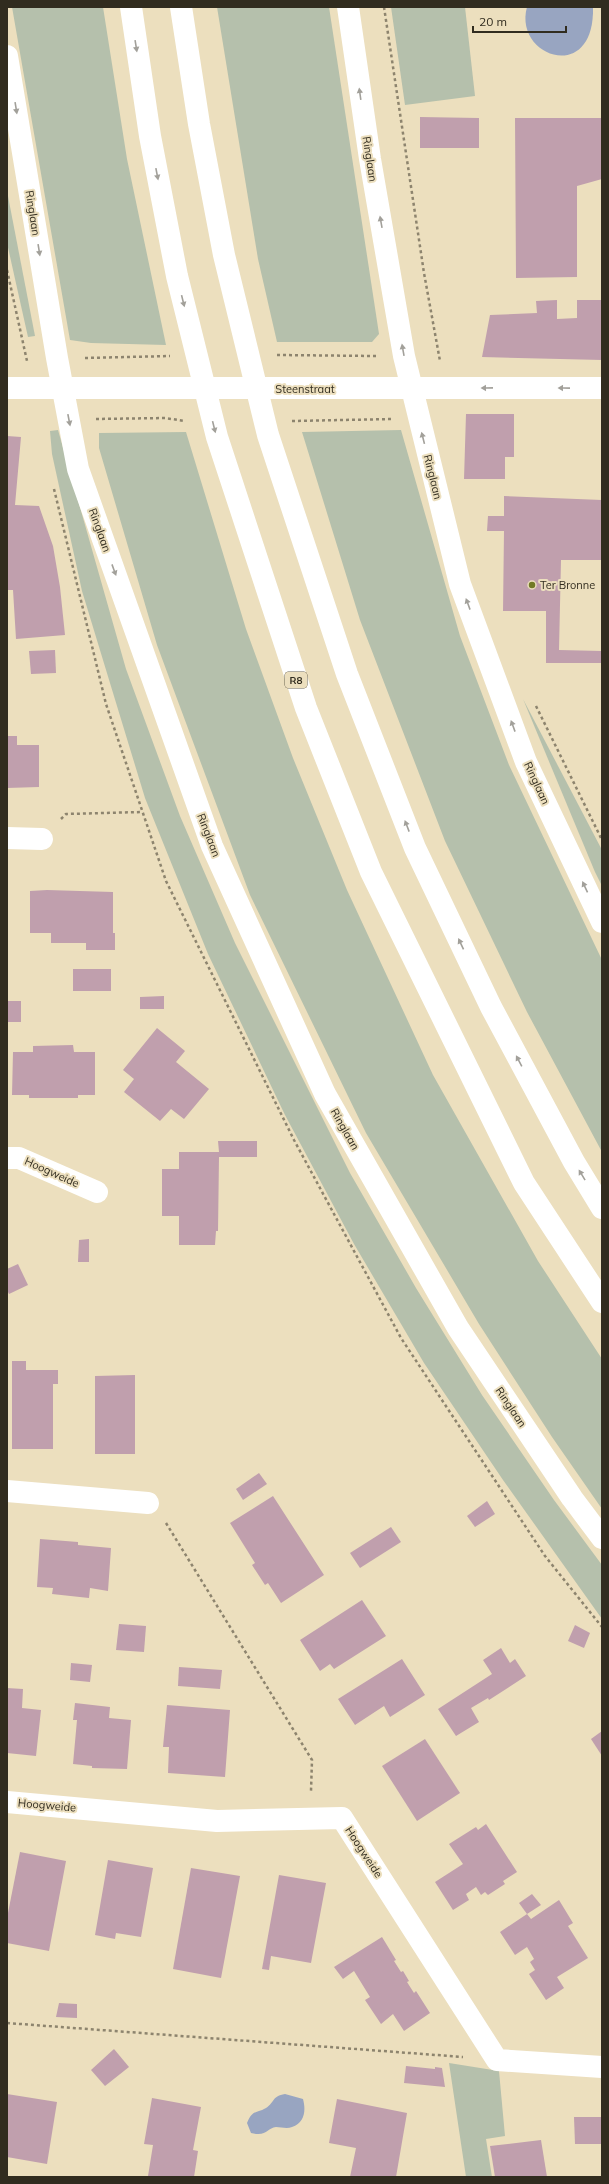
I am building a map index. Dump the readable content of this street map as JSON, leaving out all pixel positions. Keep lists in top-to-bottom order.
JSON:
{
  "streets": {
    "main road": [
      "Ringlaan",
      "Steenstraat",
      "R8",
      "Hoogweide"
    ]
  },
  "crossings": [
    ["Ringlaan", "Steenstraat"]
  ],
  "places": ["Ter Bronne"],
  "scale_bar": "20 m"
}
